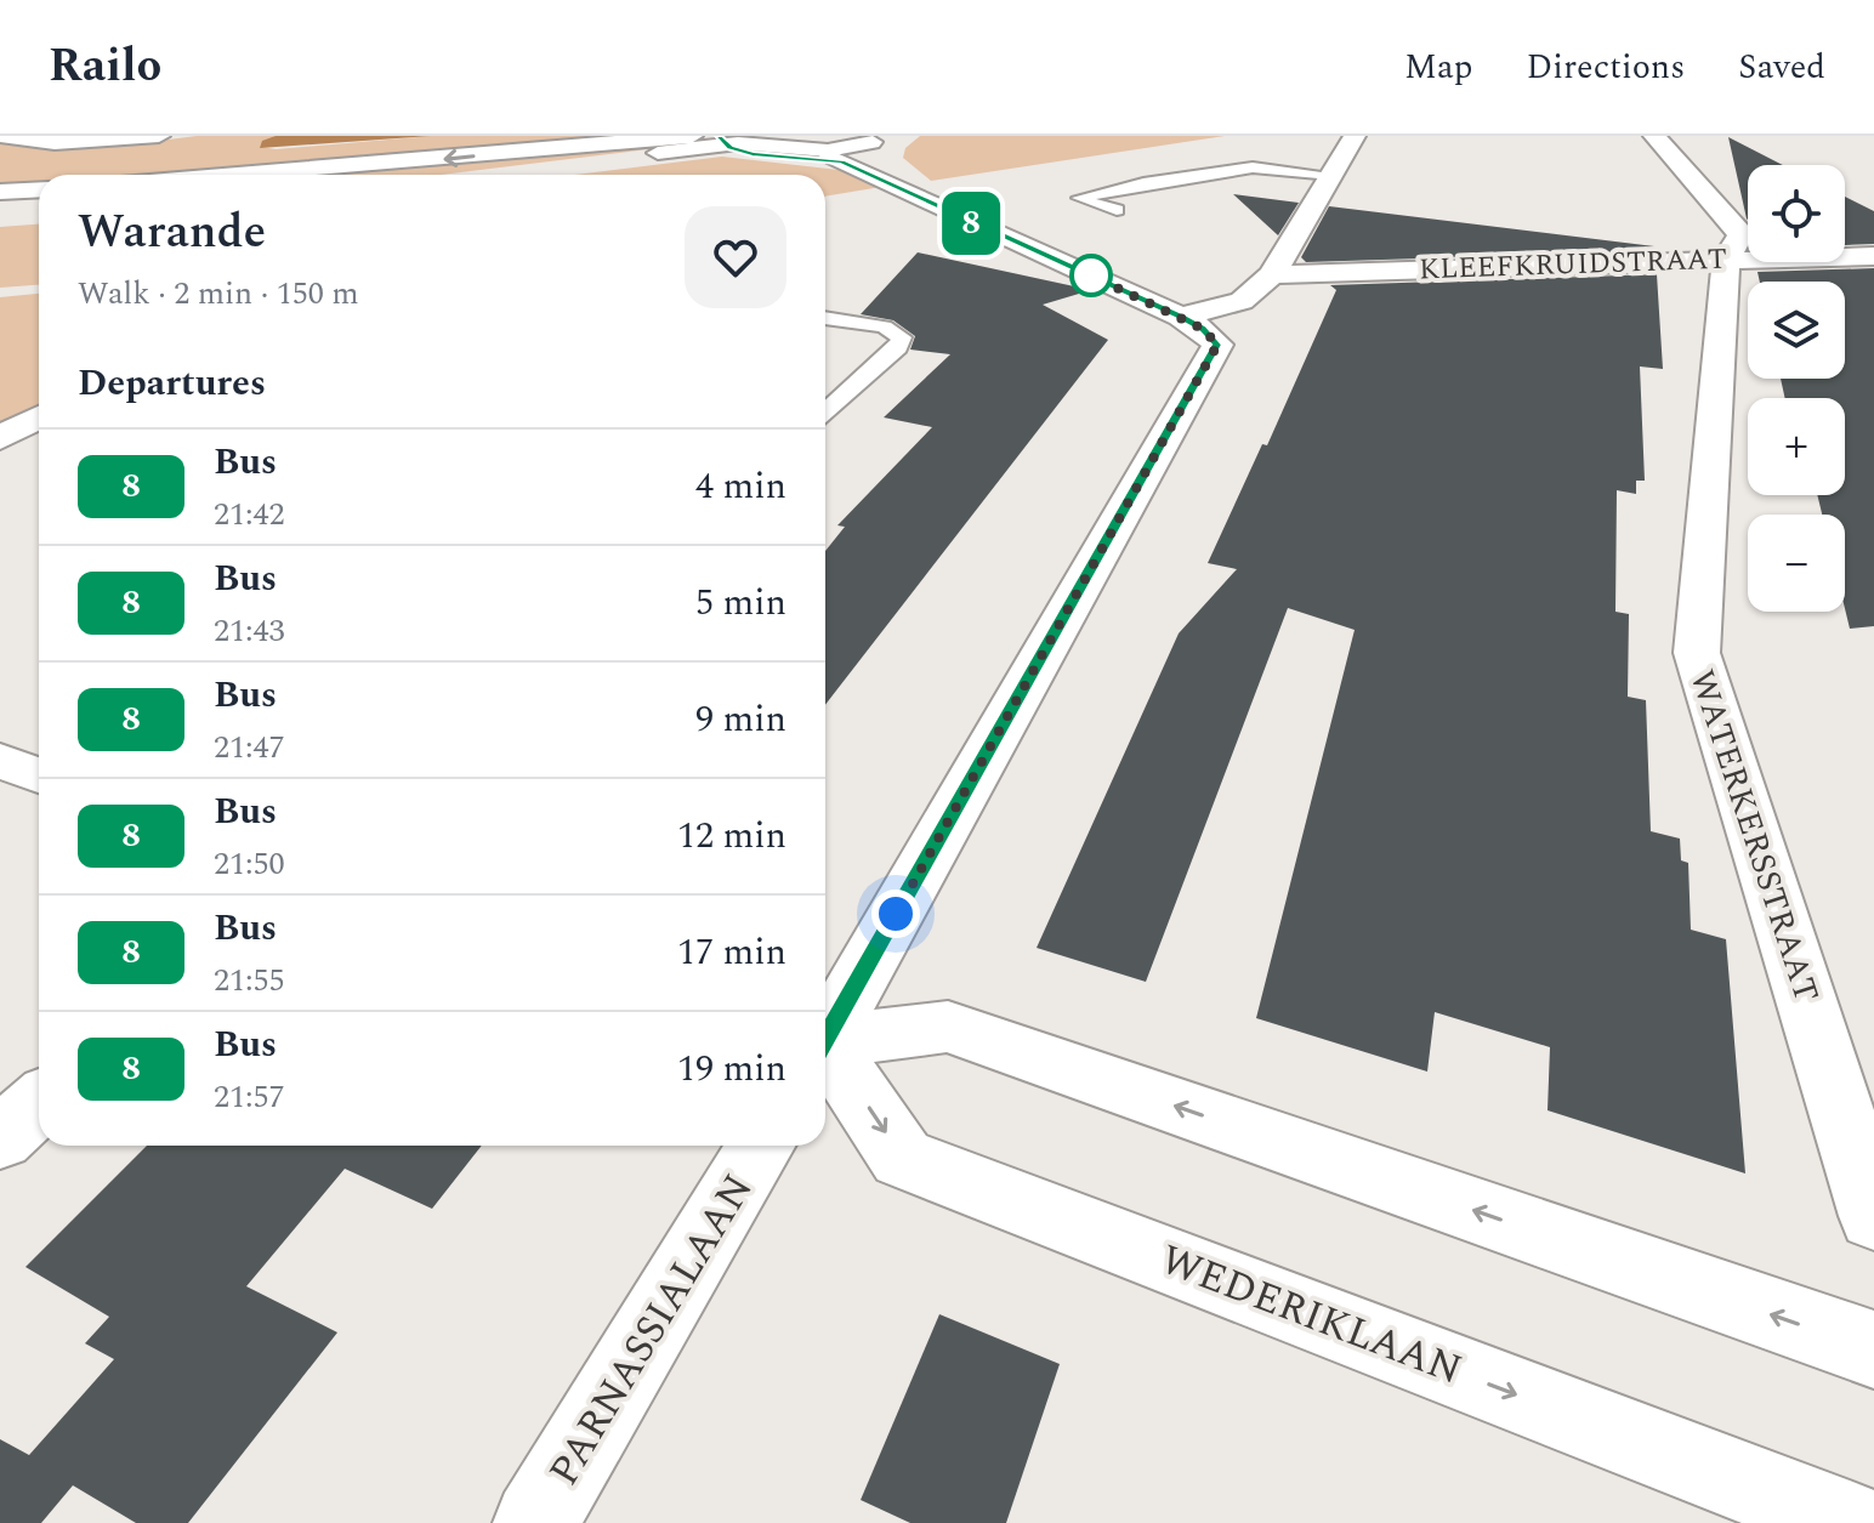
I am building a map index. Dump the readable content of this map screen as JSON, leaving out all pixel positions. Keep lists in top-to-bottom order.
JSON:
{
  "streets": {
    "street": [
      "KLEEFKRUIDSTRAAT",
      "WATERKERSSTRAAT",
      "WEDERIKLAAN",
      "PARNASSIALAAN"
    ]
  },
  "crossings": [
    ["KLEEFKRUIDSTRAAT", "WATERKERSSTRAAT"]
  ],
  "lines": ["bus line 8"],
  "page": {
    "header": "Railo",
    "nav": ["Map", "Directions", "Saved"],
    "on_map": "8",
    "map_buttons": ["+", "−"],
    "heading": [
      ["Warande", "Walk · 2 min · 150 m"],
      "Departures"
    ],
    "list": [
      {
        "mark": "8",
        "name": "Bus",
        "note": "21:42",
        "value": "4 min"
      },
      {
        "mark": "8",
        "name": "Bus",
        "note": "21:43",
        "value": "5 min"
      },
      {
        "mark": "8",
        "name": "Bus",
        "note": "21:47",
        "value": "9 min"
      },
      {
        "mark": "8",
        "name": "Bus",
        "note": "21:50",
        "value": "12 min"
      },
      {
        "mark": "8",
        "name": "Bus",
        "note": "21:55",
        "value": "17 min"
      },
      {
        "mark": "8",
        "name": "Bus",
        "note": "21:57",
        "value": "19 min"
      }
    ]
  }
}
